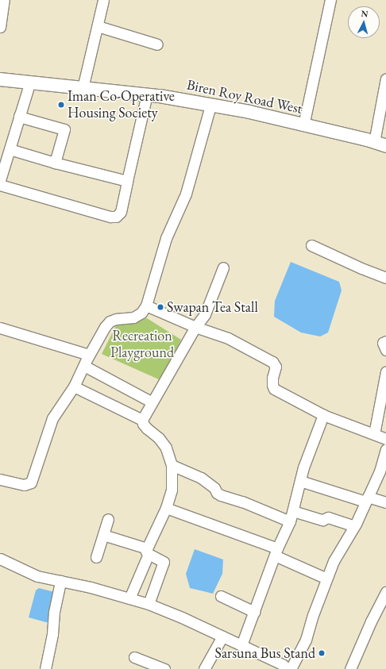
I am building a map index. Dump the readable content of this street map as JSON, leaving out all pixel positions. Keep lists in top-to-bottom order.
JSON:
{
  "streets": {
    "main road": ["Biren Roy Road West"]
  },
  "parks": ["Recreation Playground"],
  "places": ["Iman Co-Operative Housing Society", "Swapan Tea Stall", "Sarsuna Bus Stand"],
  "north": "top"
}
